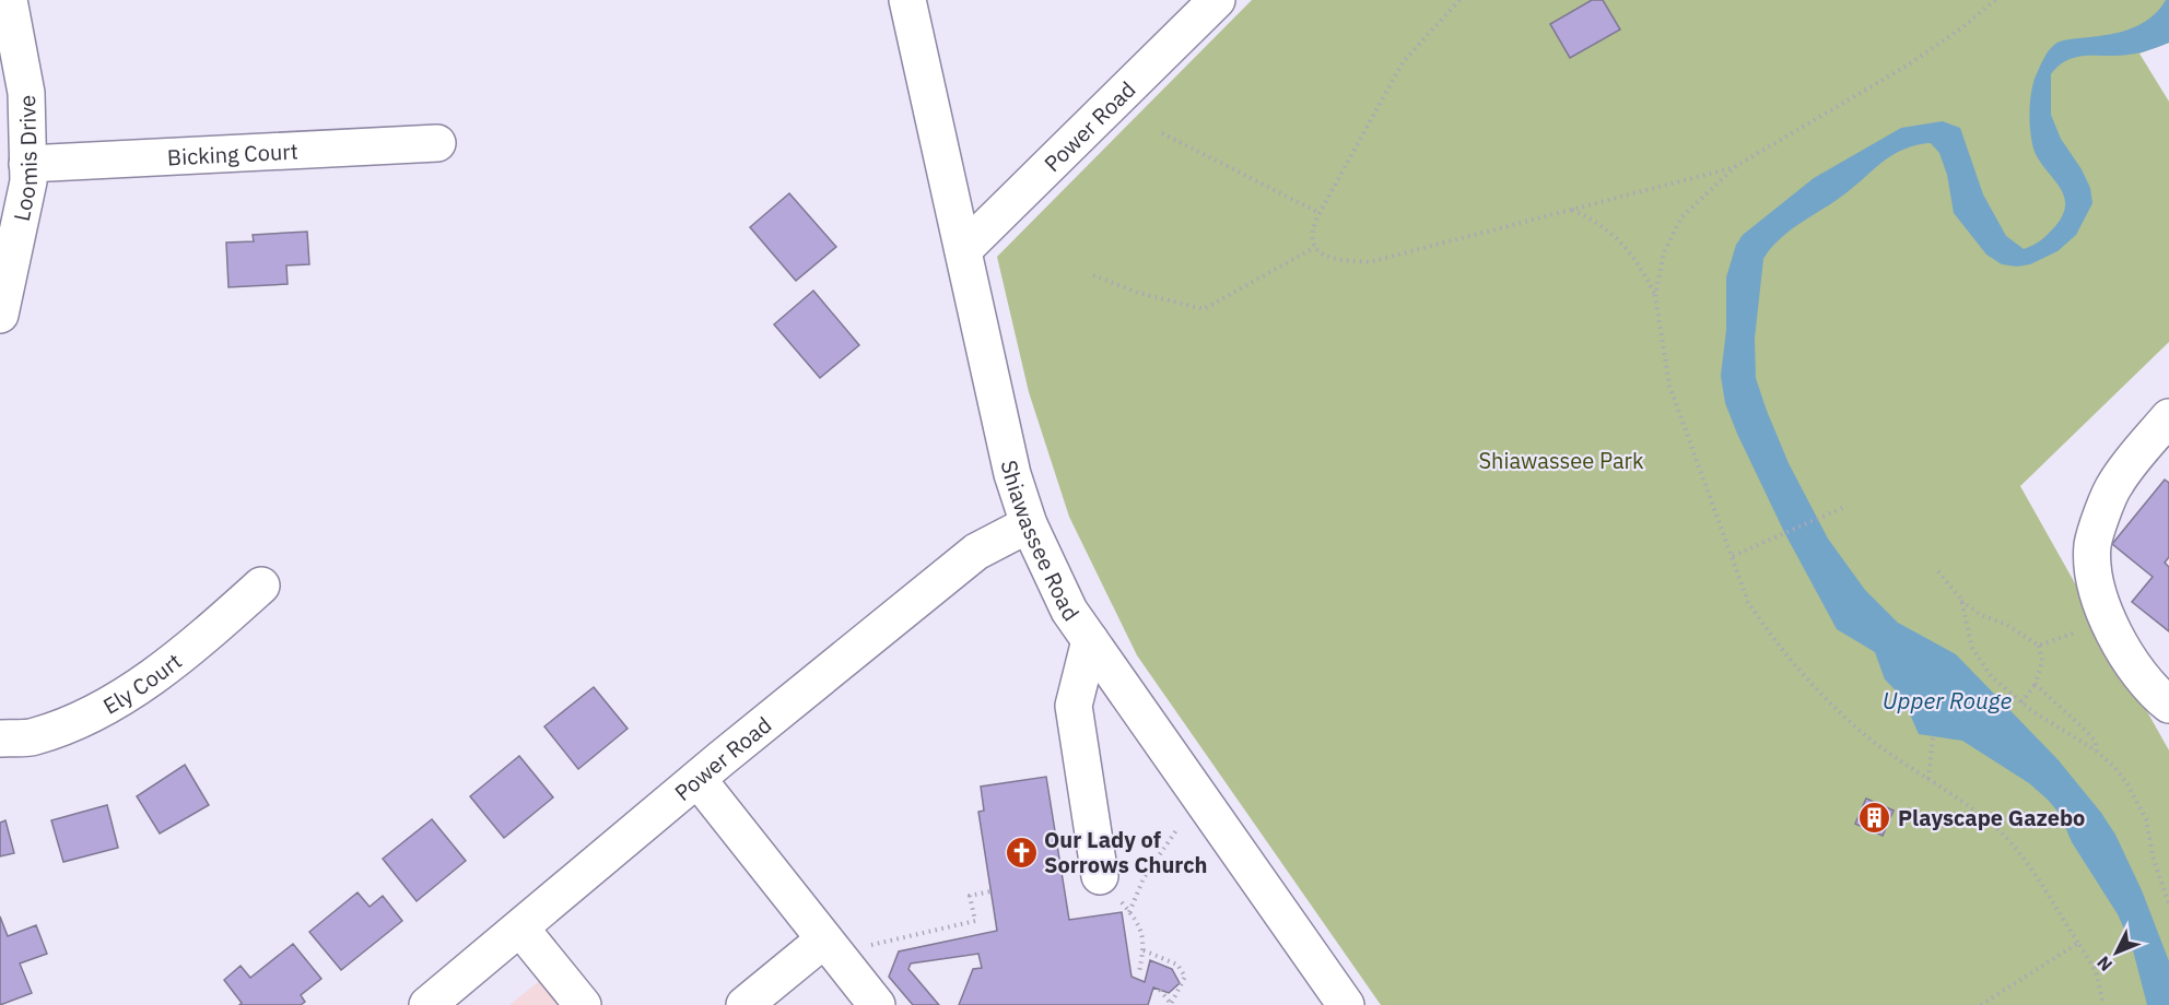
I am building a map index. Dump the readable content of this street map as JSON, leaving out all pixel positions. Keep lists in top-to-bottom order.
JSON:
{
  "streets": {
    "street": [
      "Power Road",
      "Bicking Court",
      "Loomis Drive",
      "Shiawassee Road",
      "Ely Court"
    ]
  },
  "crossings": [
    ["Power Road", "Shiawassee Road"],
    ["Bicking Court", "Loomis Drive"]
  ],
  "water": ["Upper Rouge"],
  "parks": ["Shiawassee Park"],
  "places": {
    "building": ["Playscape Gazebo"],
    "church": ["Our Lady of Sorrows Church"]
  },
  "north": "bottom left"
}
